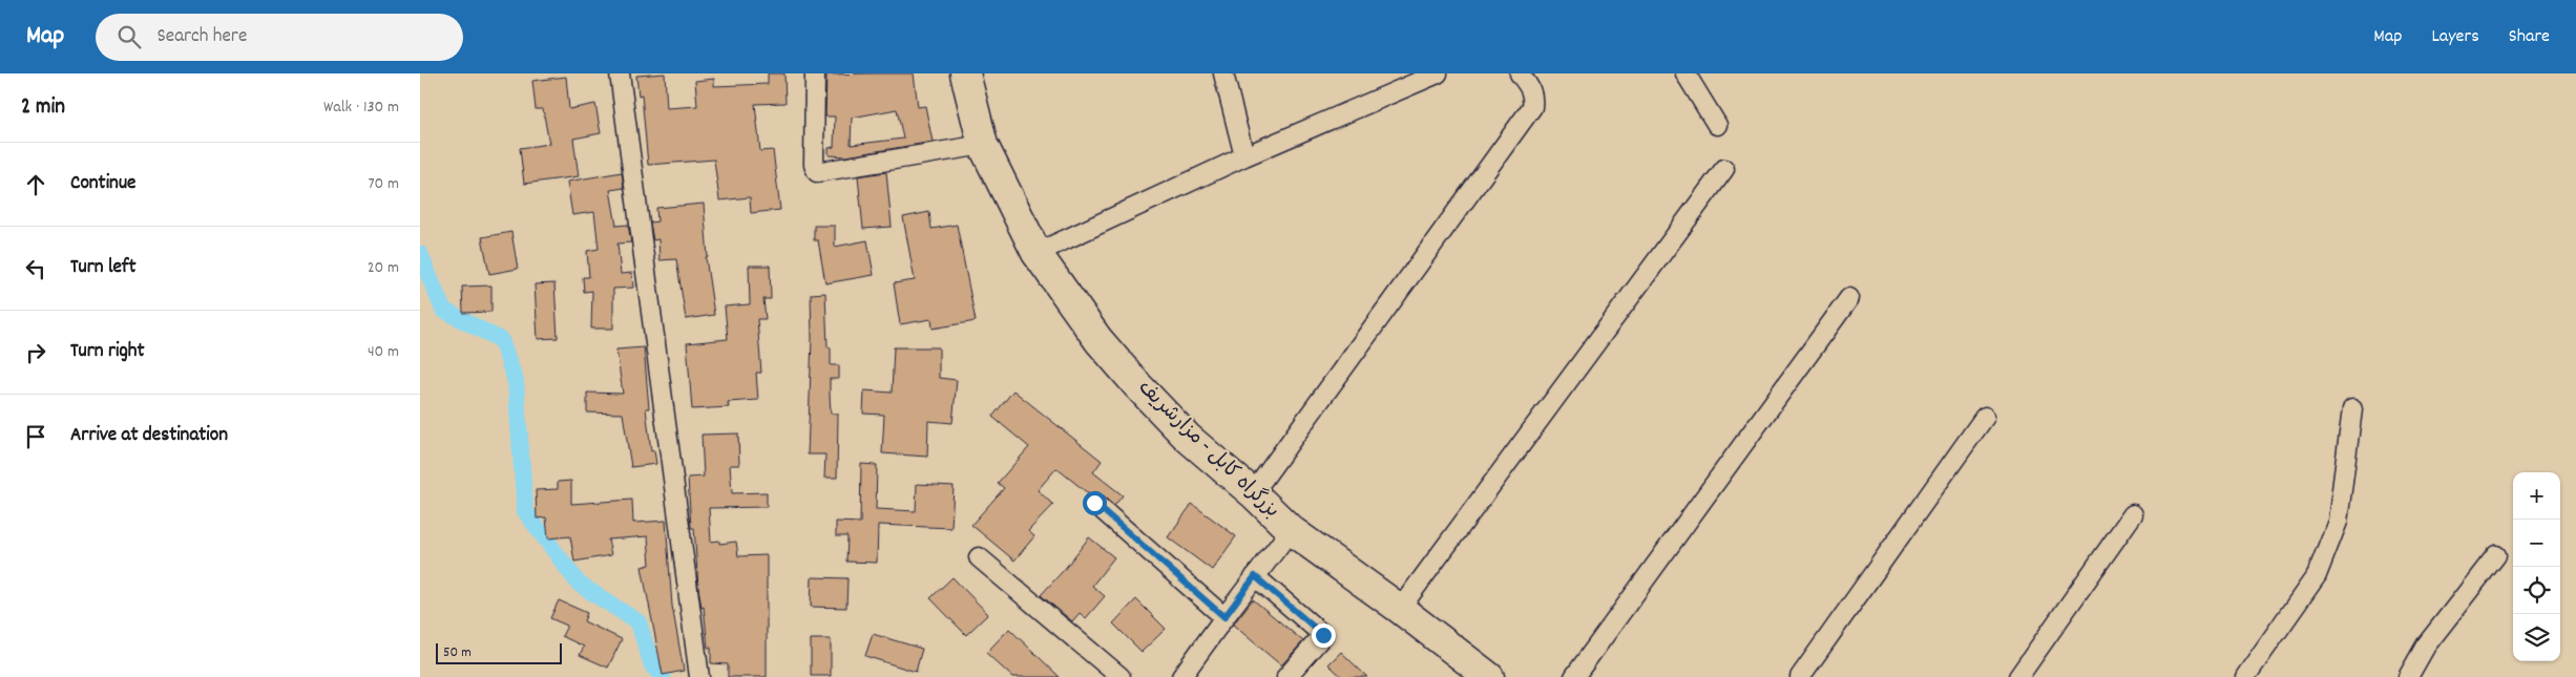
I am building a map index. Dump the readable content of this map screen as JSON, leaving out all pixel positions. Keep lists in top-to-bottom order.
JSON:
{
  "streets": {
    "highway": ["بزرگراه کابل - مزارشریف"]
  },
  "scale_bar": "50 m",
  "page": {
    "header": "Map",
    "search": "Search here",
    "nav": ["Map", "Layers", "Share"],
    "heading": ["2 min", "Walk · 130 m"],
    "list": [
      ["Continue", "70 m"],
      ["Turn left", "20 m"],
      ["Turn right", "40 m"],
      "Arrive at destination"
    ],
    "map_buttons": ["+", "−"],
    "scale": "50 m"
  }
}
